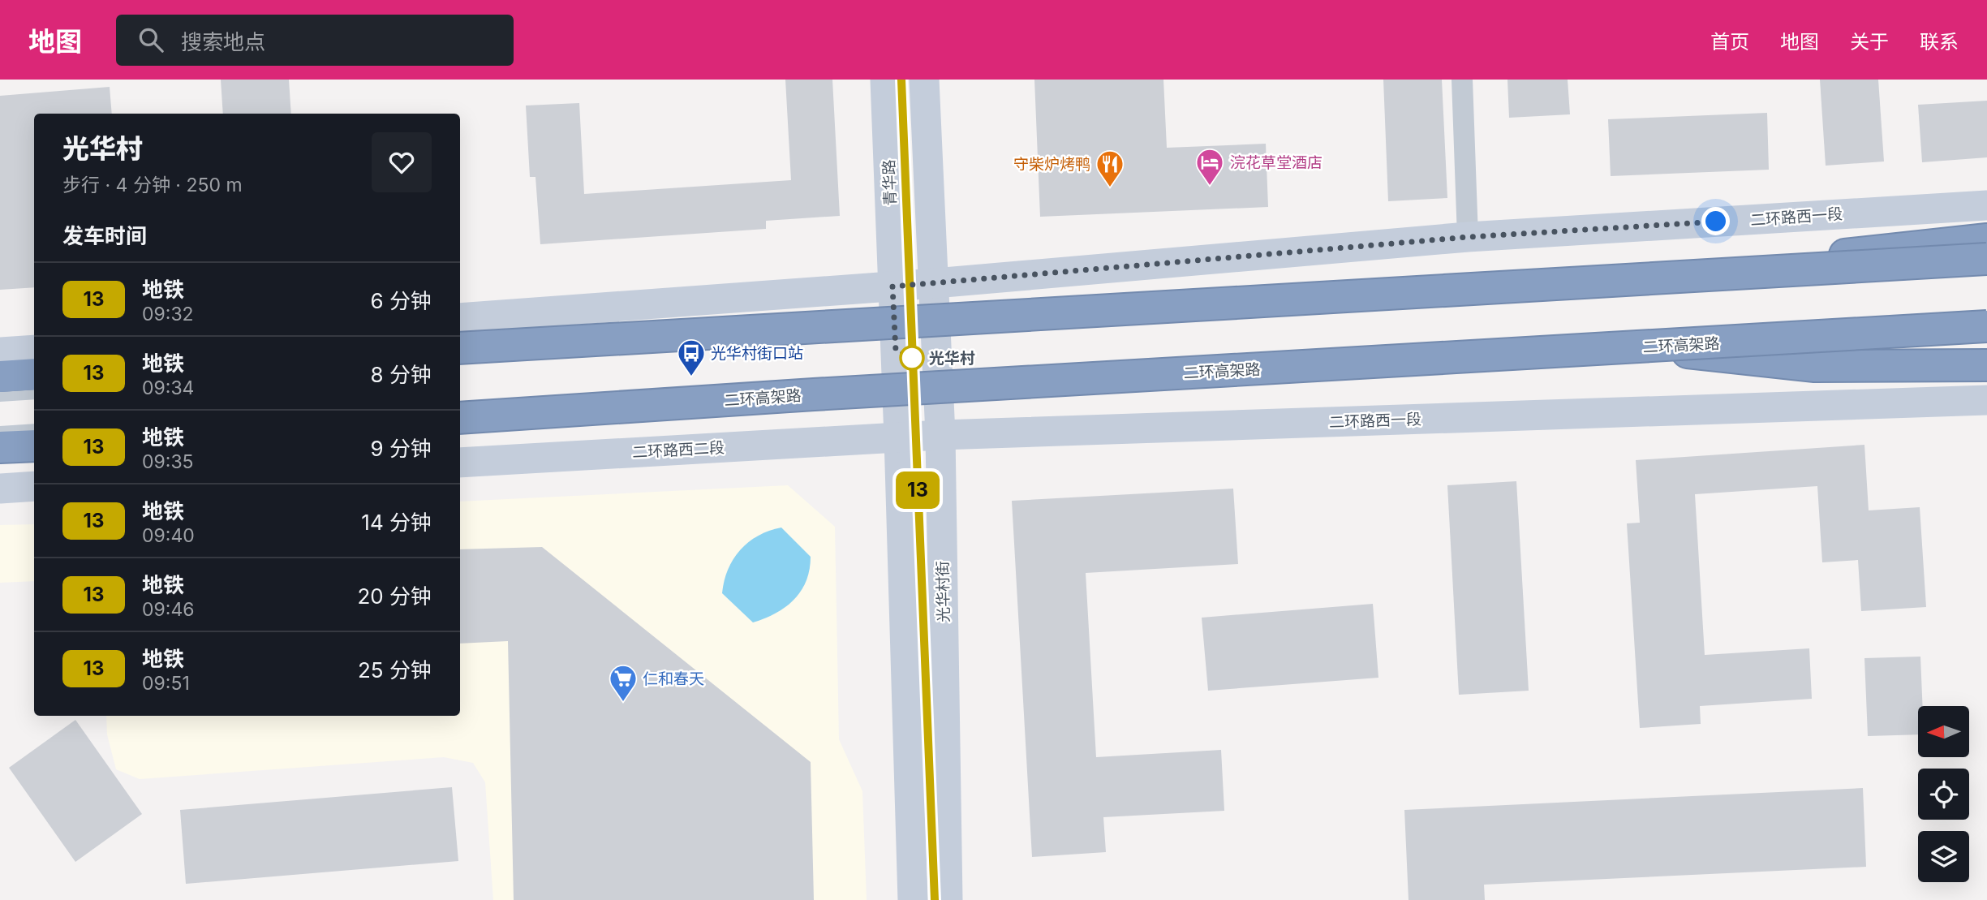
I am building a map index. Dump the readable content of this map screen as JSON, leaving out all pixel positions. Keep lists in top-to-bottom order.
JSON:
{
  "streets": {
    "highway": ["二环高架路"],
    "main road": [
      "青华路",
      "二环路西一段",
      "二环路西二段",
      "光华村街"
    ]
  },
  "crossings": [
    ["青华路", "二环路西一段"],
    ["二环路西一段", "二环路西二段"],
    ["二环路西一段", "光华村街"]
  ],
  "places": {
    "hotel": ["浣花草堂酒店"],
    "restaurant": ["守柴炉烤鸭"],
    "other": ["光华村"],
    "bus stop": ["光华村街口站"],
    "supermarket": ["仁和春天"]
  },
  "lines": ["metro line 13"],
  "north": "left",
  "page": {
    "header": "地图",
    "search": "搜索地点",
    "nav": [
      "首页",
      "地图",
      "关于",
      "联系"
    ],
    "on_map": "13",
    "heading": [
      ["光华村", "步行 · 4 分钟 · 250 m"],
      "发车时间"
    ],
    "list": [
      {
        "mark": "13",
        "name": "地铁",
        "note": "09:32",
        "value": "6 分钟"
      },
      {
        "mark": "13",
        "name": "地铁",
        "note": "09:34",
        "value": "8 分钟"
      },
      {
        "mark": "13",
        "name": "地铁",
        "note": "09:35",
        "value": "9 分钟"
      },
      {
        "mark": "13",
        "name": "地铁",
        "note": "09:40",
        "value": "14 分钟"
      },
      {
        "mark": "13",
        "name": "地铁",
        "note": "09:46",
        "value": "20 分钟"
      },
      {
        "mark": "13",
        "name": "地铁",
        "note": "09:51",
        "value": "25 分钟"
      }
    ]
  }
}
